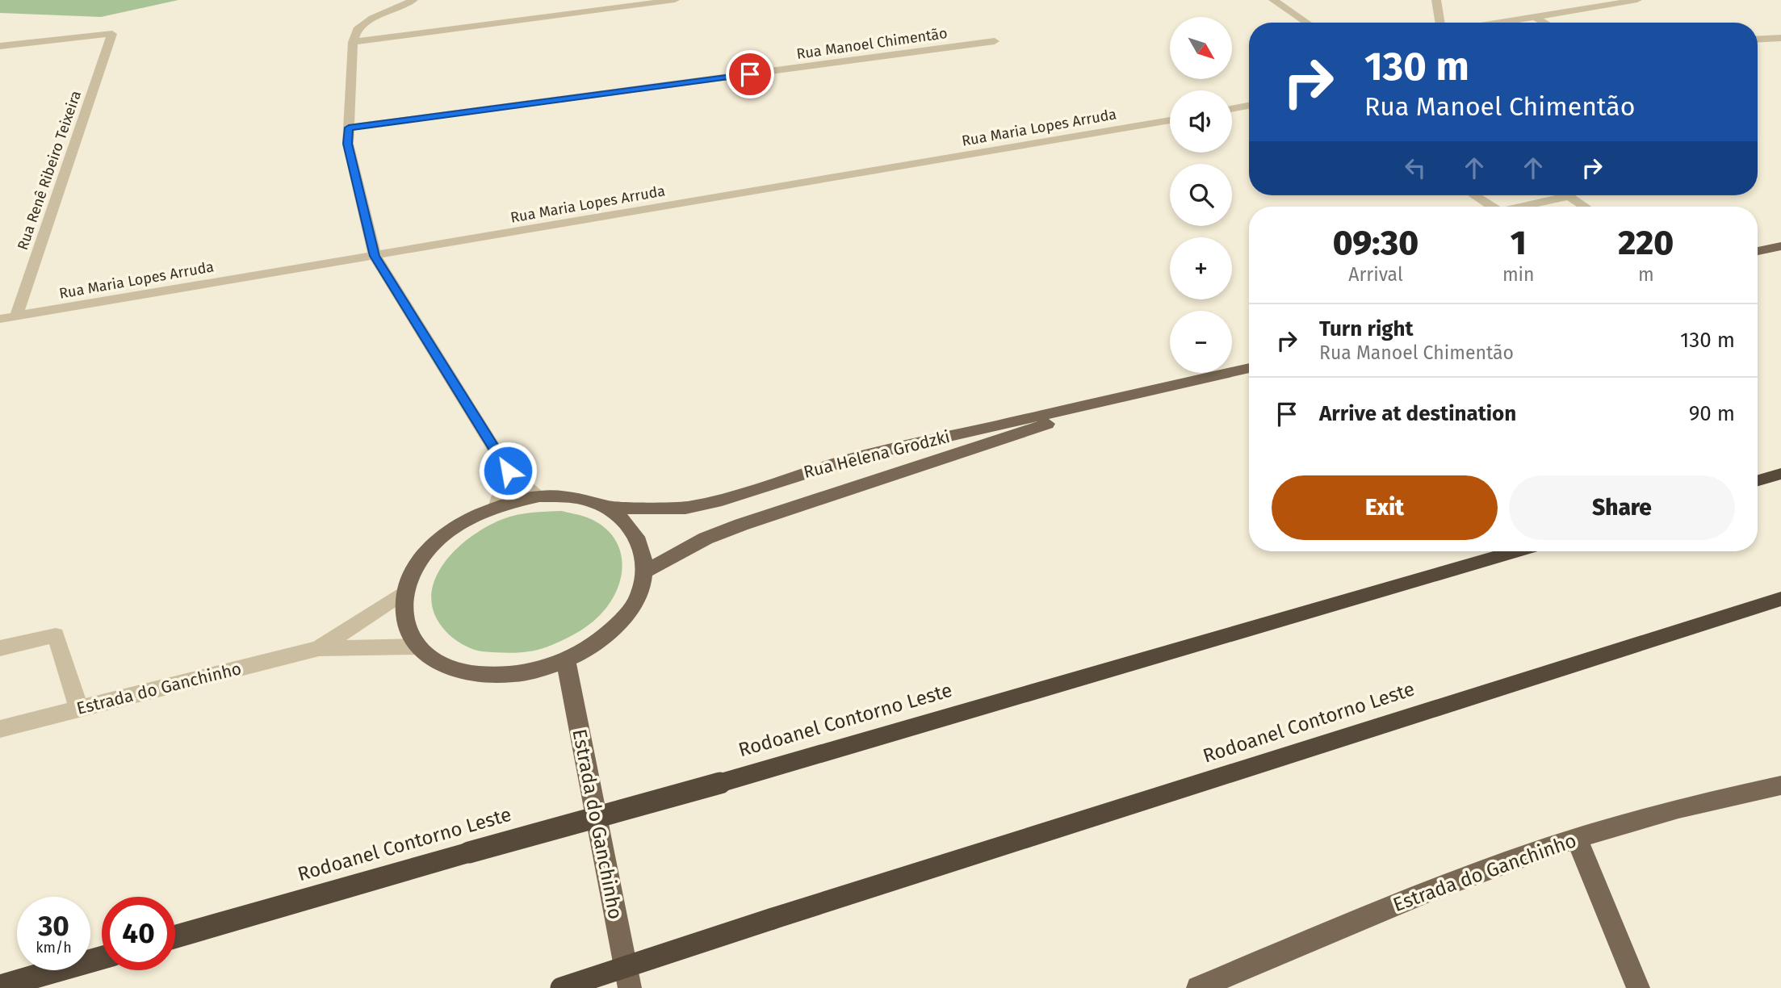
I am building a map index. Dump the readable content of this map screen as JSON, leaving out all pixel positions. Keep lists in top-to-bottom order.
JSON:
{
  "streets": {
    "highway": ["Rodoanel Contorno Leste"],
    "main road": ["Rua Helena Grodzki", "Estrada do Ganchinho"],
    "street": ["Rua Manoel Chimentão", "Rua Maria Lopes Arruda", "Rua Renê Ribeiro Teixeira"]
  },
  "crossings": [
    ["Rua Maria Lopes Arruda", "Rua Renê Ribeiro Teixeira"]
  ],
  "north": "bottom right",
  "page": {
    "map_buttons": ["+", "−"],
    "turn": ["130 m", "Rua Manoel Chimentão"],
    "eta": [
      "09:30",
      "Arrival",
      "1",
      "min",
      "220",
      "m"
    ],
    "list": [
      {
        "name": "Turn right",
        "note": "Rua Manoel Chimentão",
        "value": "130 m"
      },
      {
        "name": "Arrive at destination",
        "value": "90 m"
      }
    ],
    "buttons": ["Exit", "Share"],
    "speed": "30 km/h",
    "limit": "40"
  }
}
